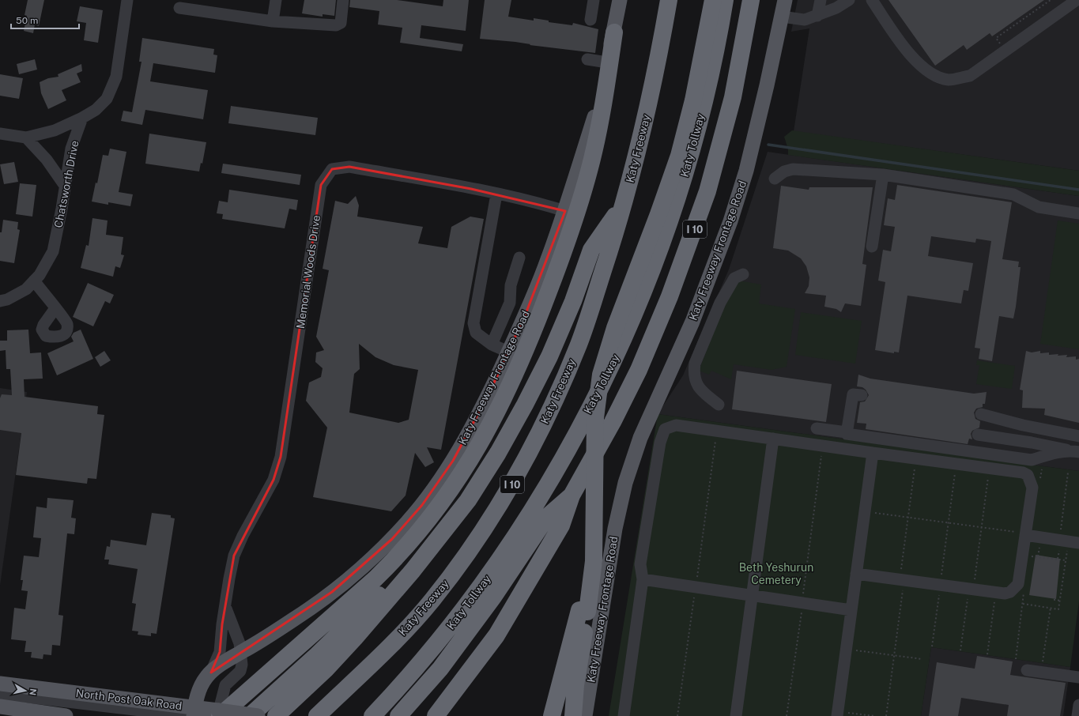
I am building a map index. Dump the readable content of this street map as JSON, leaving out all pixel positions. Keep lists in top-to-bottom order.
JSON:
{
  "streets": {
    "highway": ["Katy Tollway", "Katy Freeway", "I 10"],
    "main road": ["Katy Freeway Frontage Road", "North Post Oak Road"],
    "street": ["Chatsworth Drive", "Memorial Woods Drive"]
  },
  "crossings": [
    ["Katy Freeway Frontage Road", "Memorial Woods Drive"],
    ["Katy Freeway Frontage Road", "North Post Oak Road"],
    ["Memorial Woods Drive", "North Post Oak Road"]
  ],
  "parks": ["Beth Yeshurun Cemetery"],
  "scale_bar": "50 m",
  "north": "right"
}
